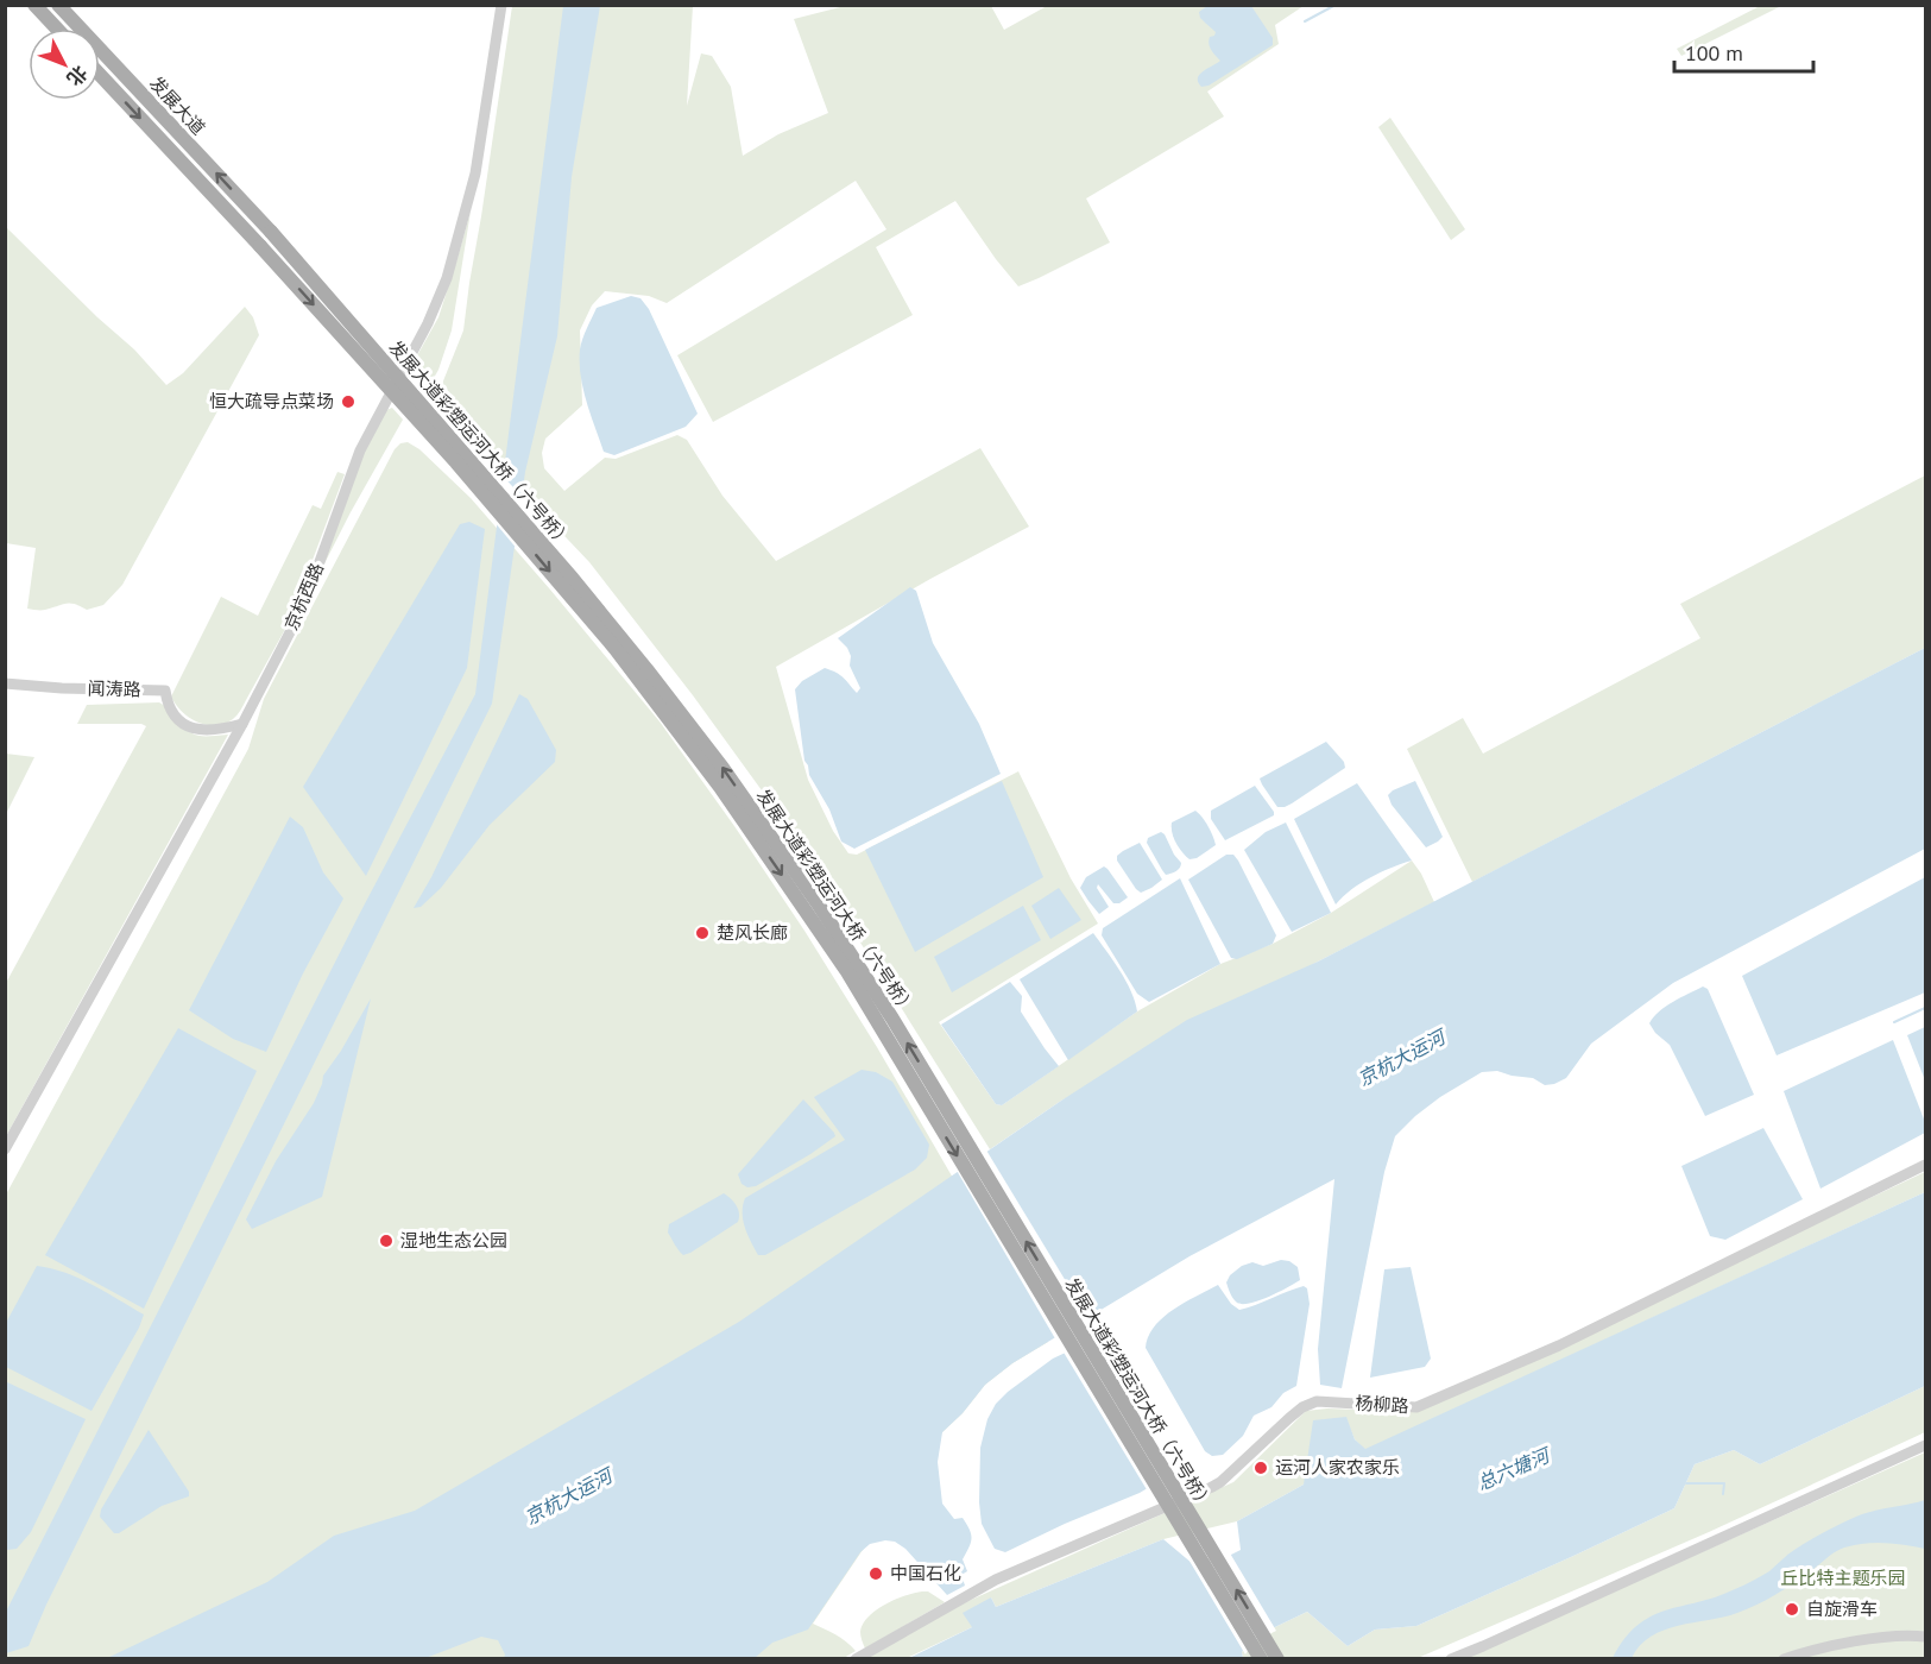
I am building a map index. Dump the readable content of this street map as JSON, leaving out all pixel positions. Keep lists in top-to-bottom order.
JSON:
{
  "streets": {
    "main road": ["发展大道", "发展大道彩塑运河大桥（六号桥）"],
    "street": ["京杭西路", "闻涛路", "杨柳路"]
  },
  "crossings": [
    ["发展大道", "发展大道彩塑运河大桥（六号桥）"],
    ["京杭西路", "闻涛路"]
  ],
  "water": ["京杭大运河", "总六塘河"],
  "parks": ["丘比特主题乐园"],
  "places": [
    "恒大疏导点菜场",
    "楚风长廊",
    "湿地生态公园",
    "运河人家农家乐",
    "中国石化",
    "自旋滑车"
  ],
  "scale_bar": "100 m",
  "north": "bottom right"
}
